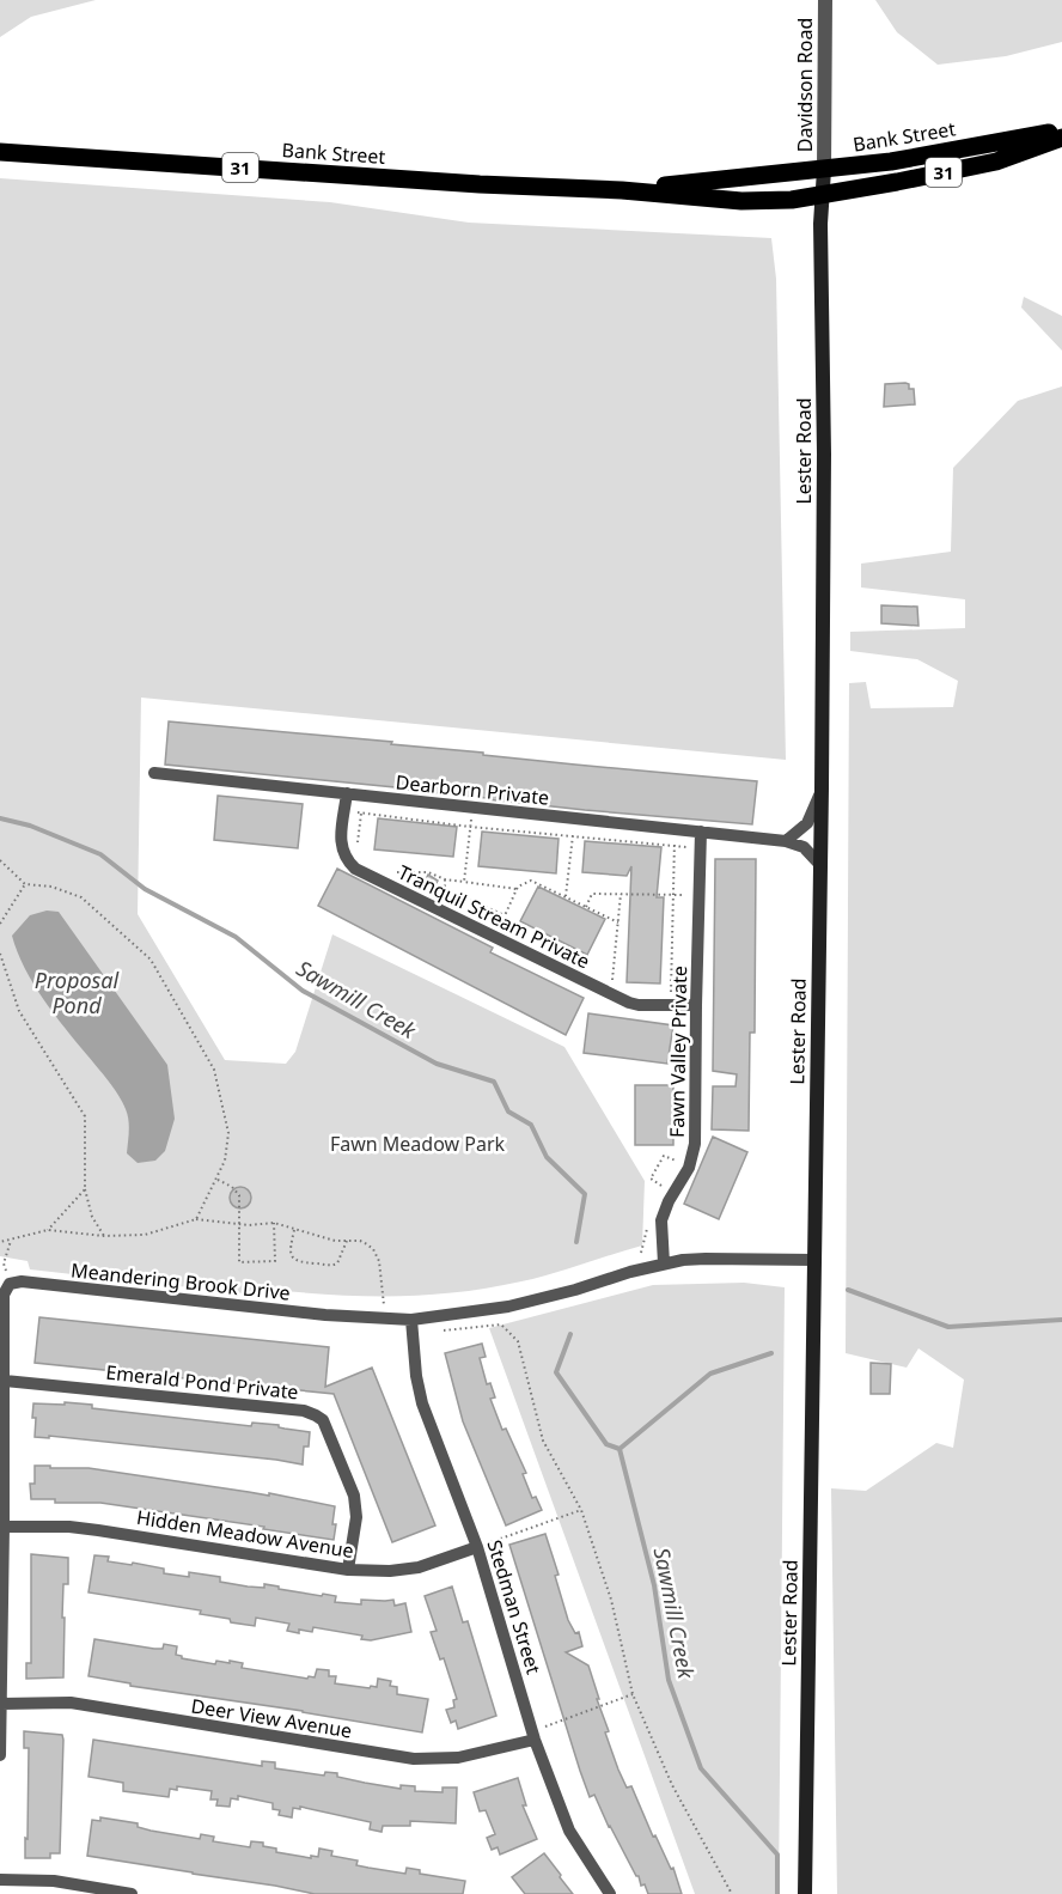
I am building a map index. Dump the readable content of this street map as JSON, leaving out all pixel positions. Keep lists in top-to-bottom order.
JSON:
{
  "streets": {
    "main road": ["Bank Street", "31", "Lester Road"],
    "street": [
      "Davidson Road",
      "Dearborn Private",
      "Tranquil Stream Private",
      "Fawn Valley Private",
      "Meandering Brook Drive",
      "Emerald Pond Private",
      "Hidden Meadow Avenue",
      "Stedman Street",
      "Deer View Avenue"
    ]
  },
  "crossings": [
    ["Davidson Road", "Bank Street"],
    ["Davidson Road", "Lester Road"],
    ["Bank Street", "Lester Road"],
    ["Lester Road", "Dearborn Private"],
    ["Lester Road", "Meandering Brook Drive"],
    ["Dearborn Private", "Tranquil Stream Private"],
    ["Dearborn Private", "Fawn Valley Private"],
    ["Tranquil Stream Private", "Fawn Valley Private"],
    ["Fawn Valley Private", "Meandering Brook Drive"],
    ["Meandering Brook Drive", "Stedman Street"],
    ["Emerald Pond Private", "Hidden Meadow Avenue"],
    ["Hidden Meadow Avenue", "Stedman Street"],
    ["Stedman Street", "Deer View Avenue"]
  ],
  "water": ["Proposal Pond", "Sawmill Creek"],
  "parks": ["Fawn Meadow Park"]
}
